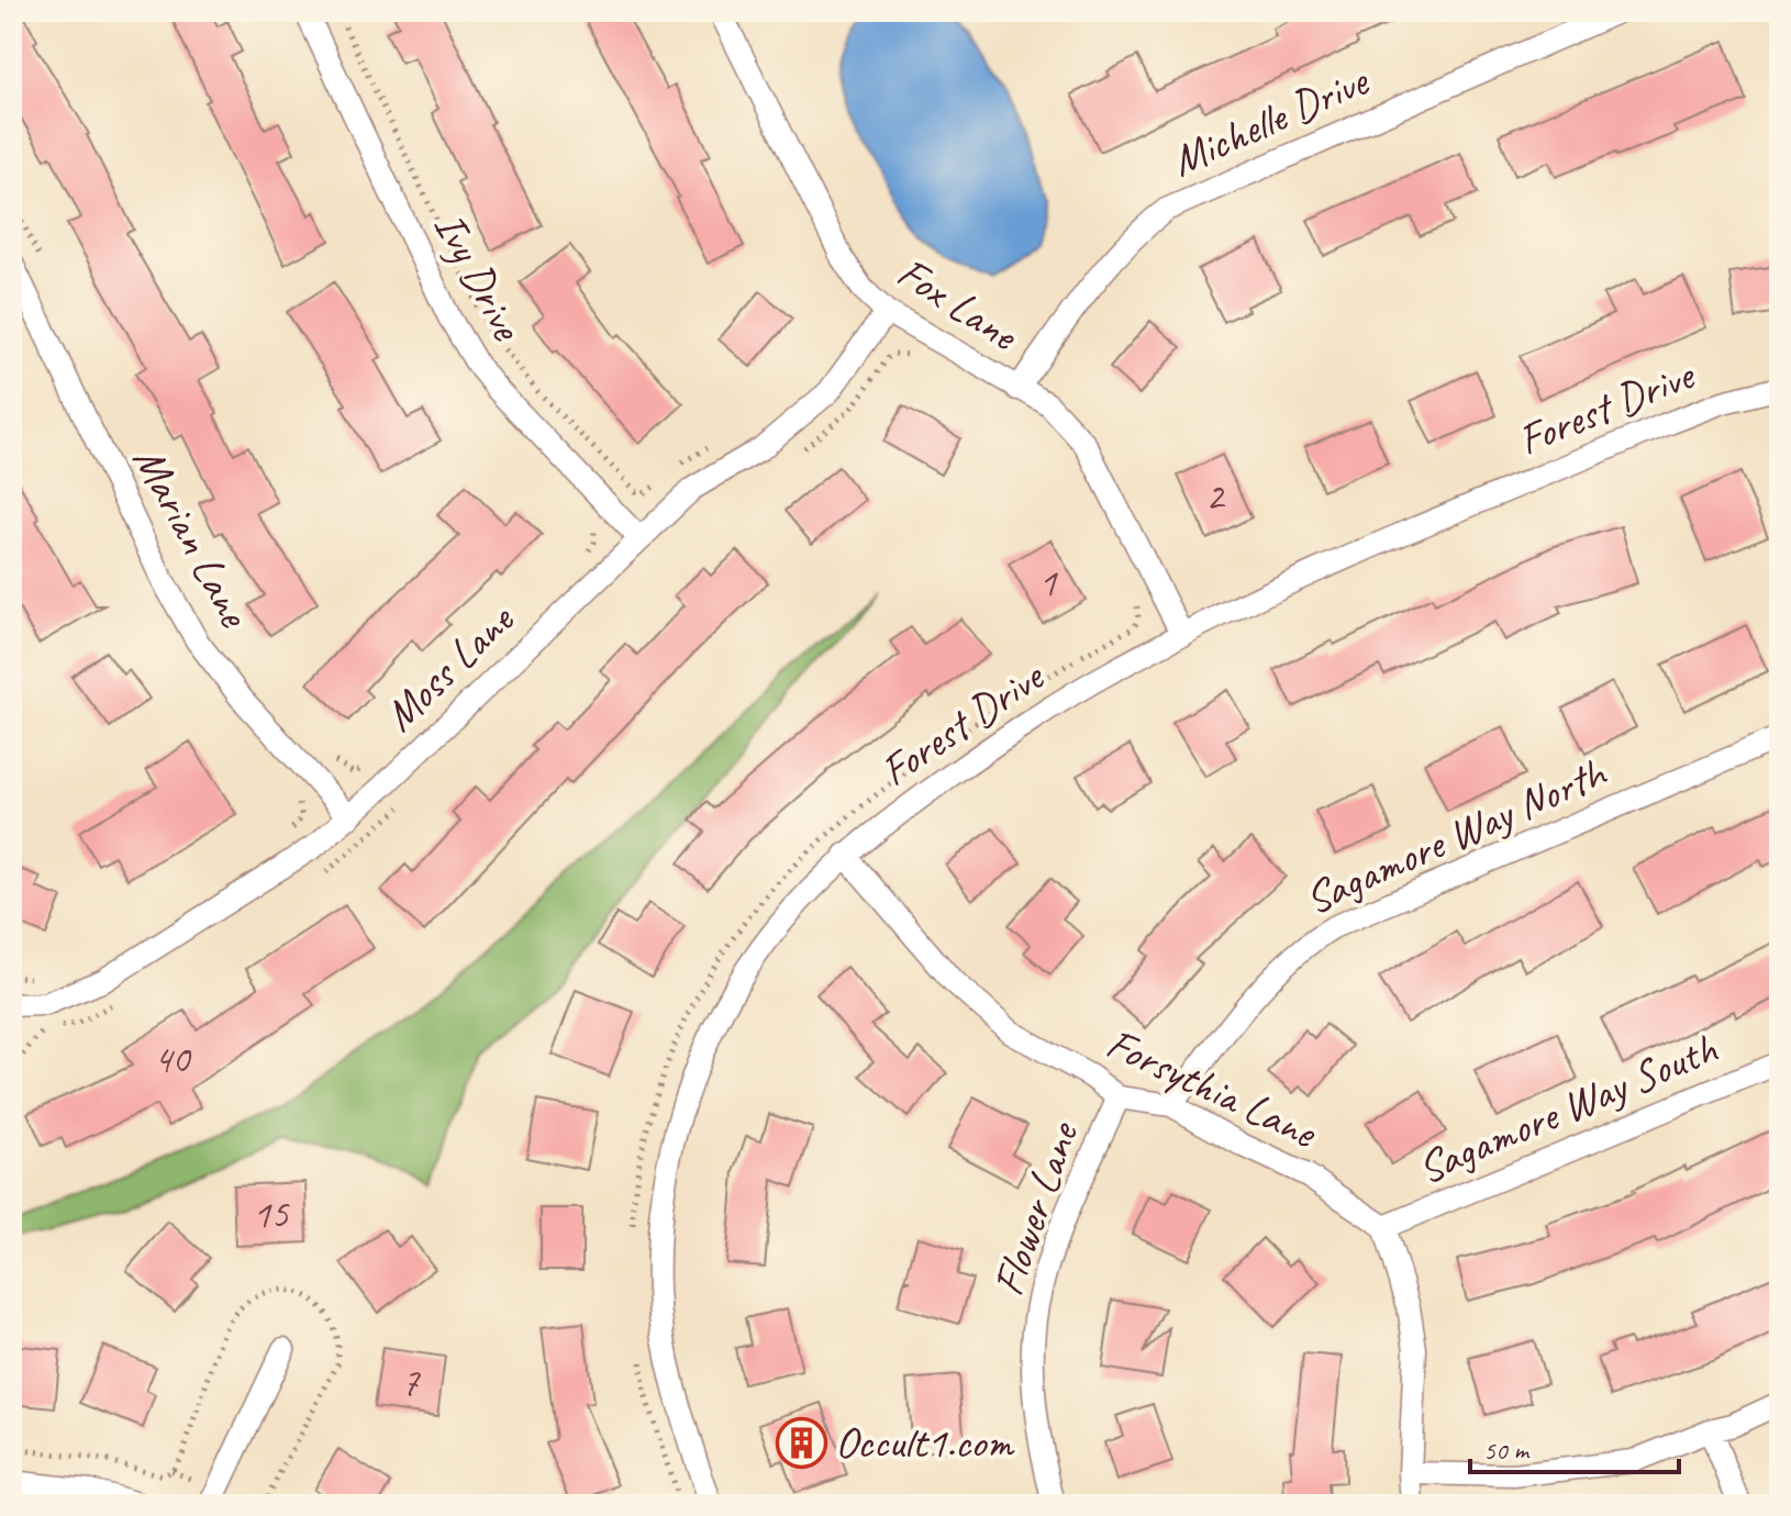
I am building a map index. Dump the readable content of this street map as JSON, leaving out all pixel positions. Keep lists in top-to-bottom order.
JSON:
{
  "streets": {
    "street": [
      "Michelle Drive",
      "Ivy Drive",
      "Fox Lane",
      "Forest Drive",
      "Marian Lane",
      "Moss Lane",
      "Sagamore Way North",
      "Forsythia Lane",
      "Sagamore Way South",
      "Flower Lane"
    ]
  },
  "crossings": [
    ["Michelle Drive", "Fox Lane"],
    ["Ivy Drive", "Moss Lane"],
    ["Fox Lane", "Forest Drive"],
    ["Fox Lane", "Moss Lane"],
    ["Forest Drive", "Forsythia Lane"],
    ["Marian Lane", "Moss Lane"],
    ["Sagamore Way North", "Forsythia Lane"],
    ["Forsythia Lane", "Sagamore Way South"],
    ["Forsythia Lane", "Flower Lane"]
  ],
  "places": {
    "building": ["Occult1.com"]
  },
  "house_numbers": [
    "2",
    "1",
    "40",
    "15",
    "7"
  ],
  "scale_bar": "50 m"
}
